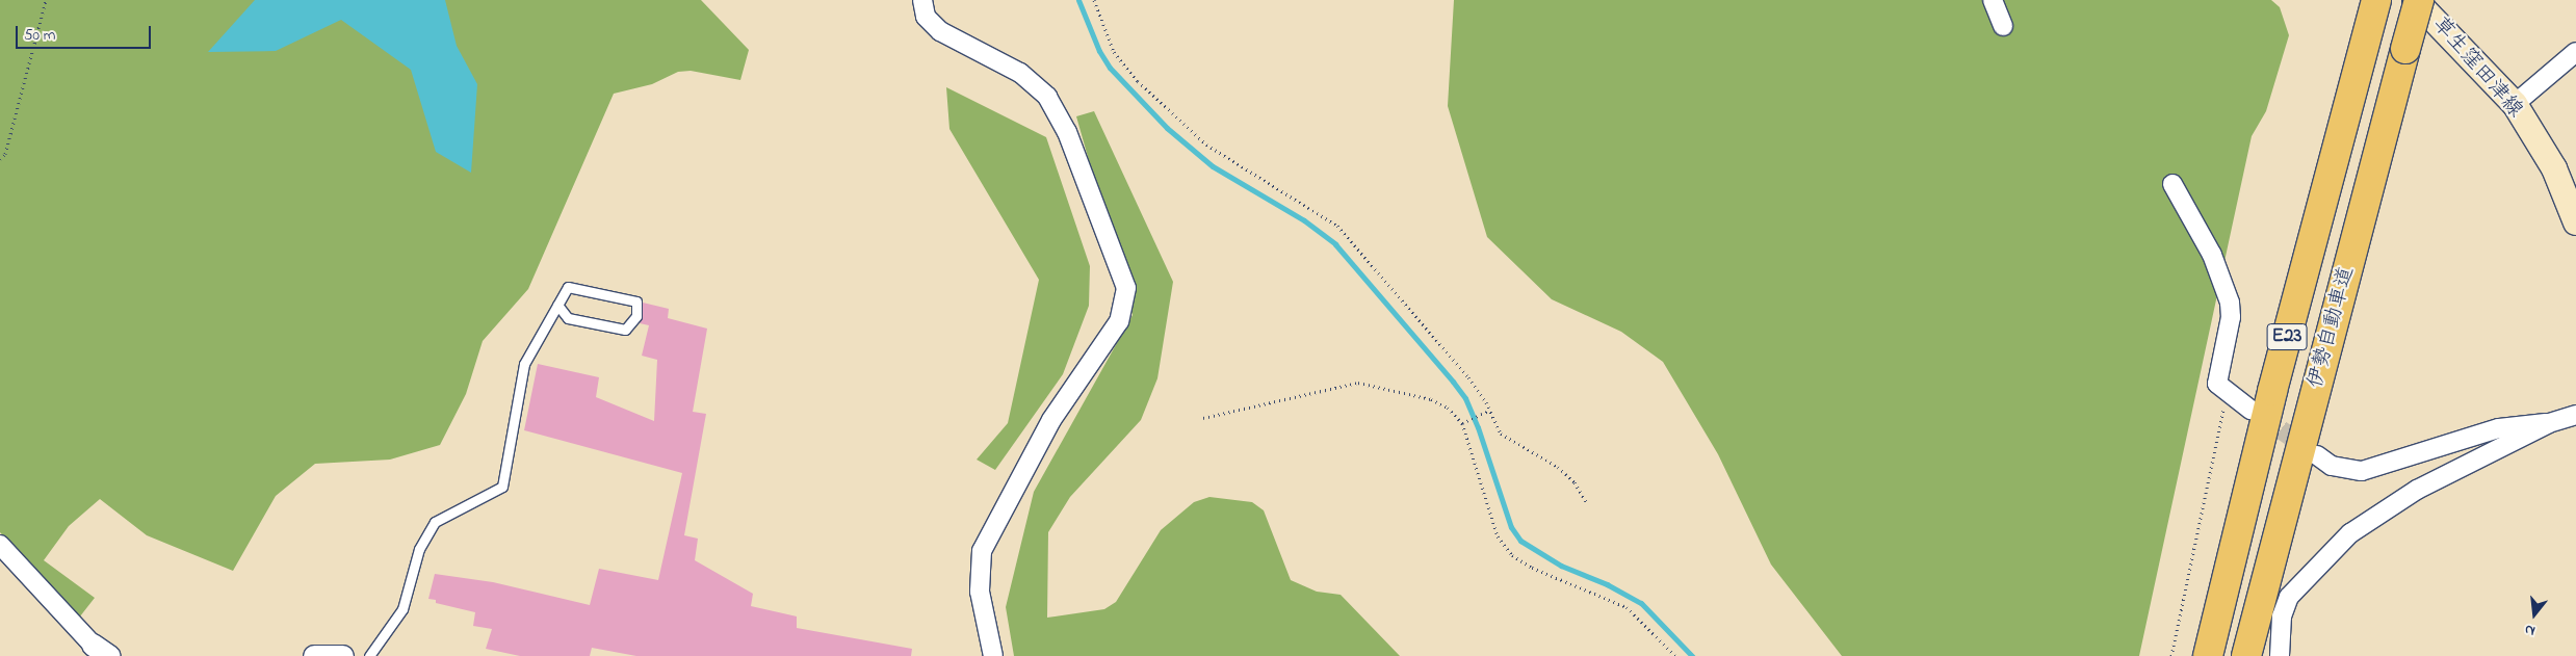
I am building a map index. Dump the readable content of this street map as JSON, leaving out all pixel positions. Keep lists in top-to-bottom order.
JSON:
{
  "streets": {
    "highway": ["伊勢自動車道", "E23"],
    "main road": ["草生窪田津線"]
  },
  "crossings": [
    ["草生窪田津線", "伊勢自動車道"]
  ],
  "scale_bar": "50 m",
  "north": "bottom"
}
